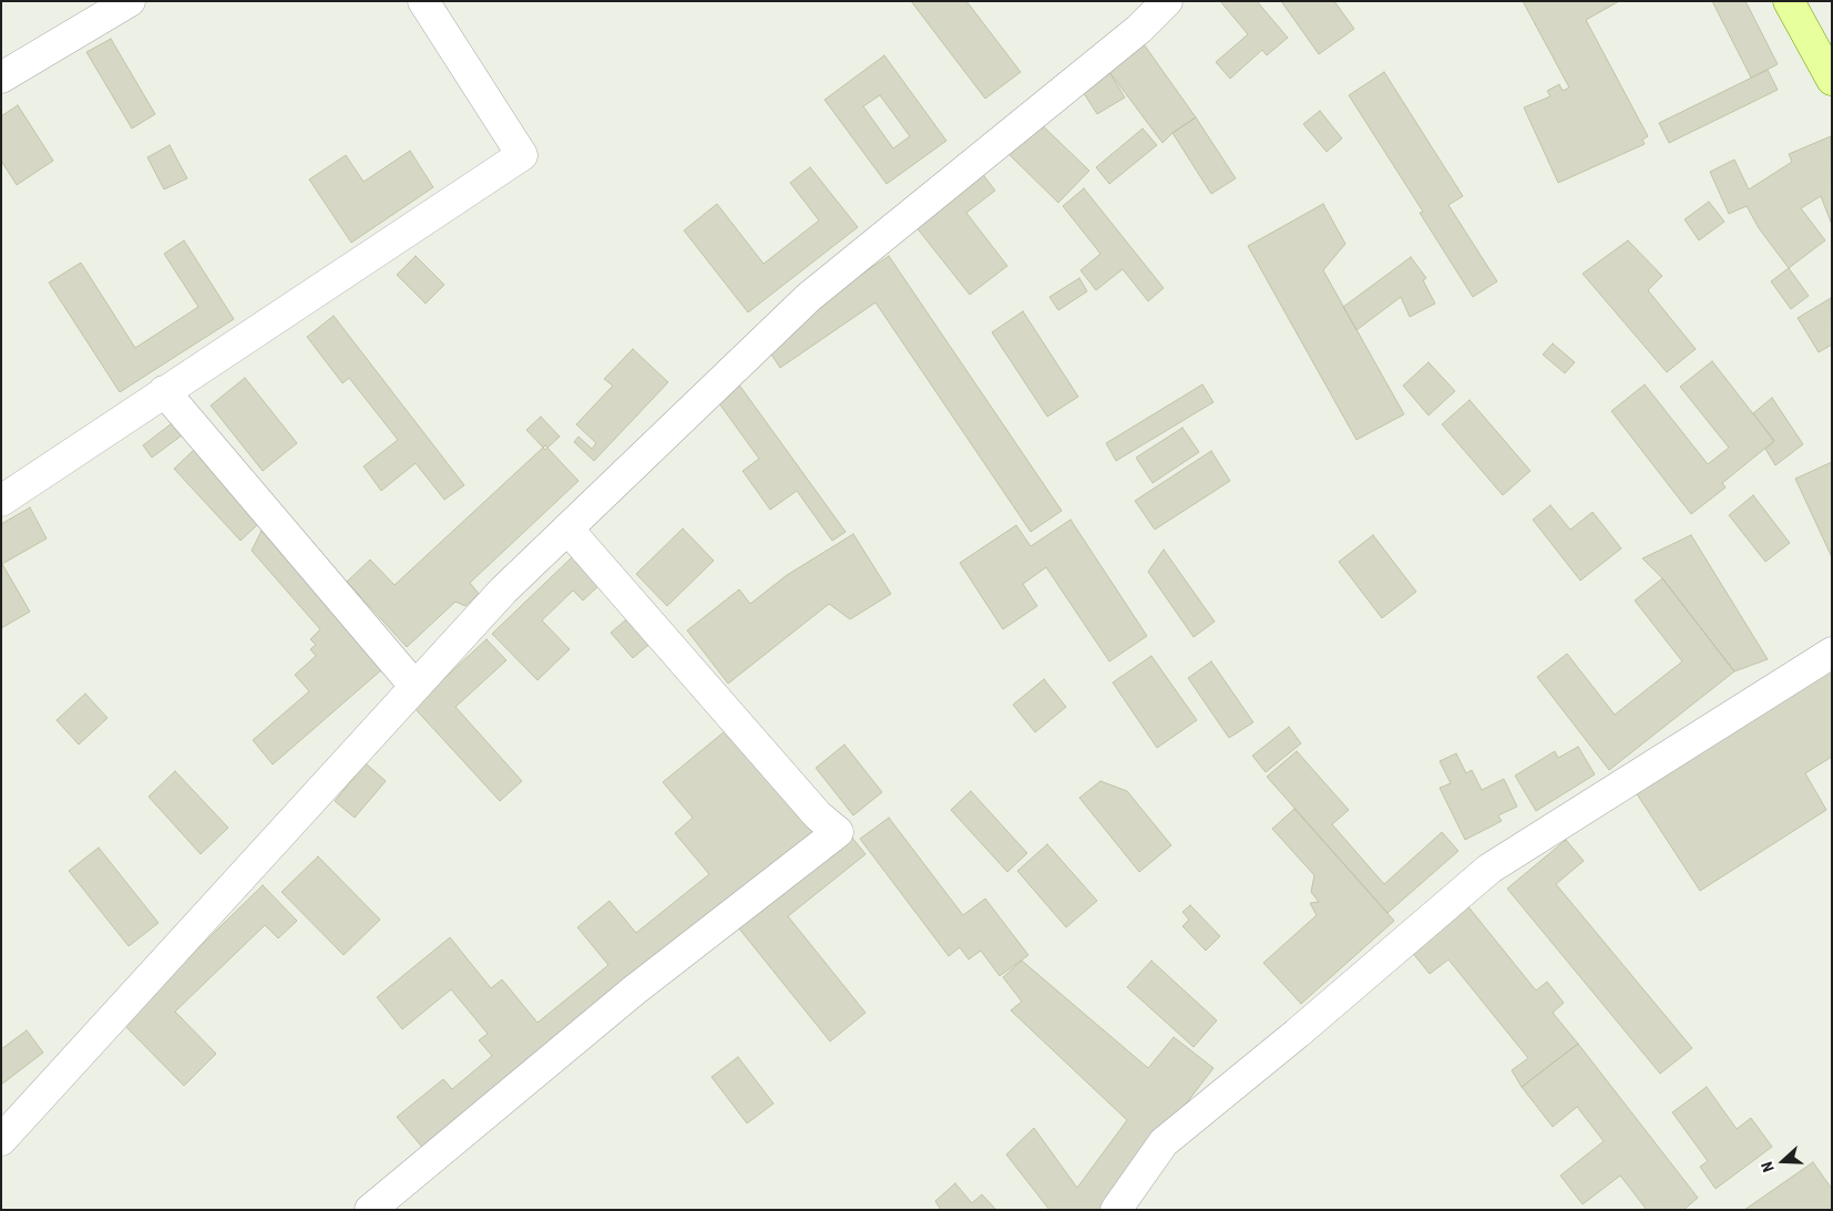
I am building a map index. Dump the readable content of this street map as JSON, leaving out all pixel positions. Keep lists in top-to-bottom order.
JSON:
{
  "north": "left"
}
